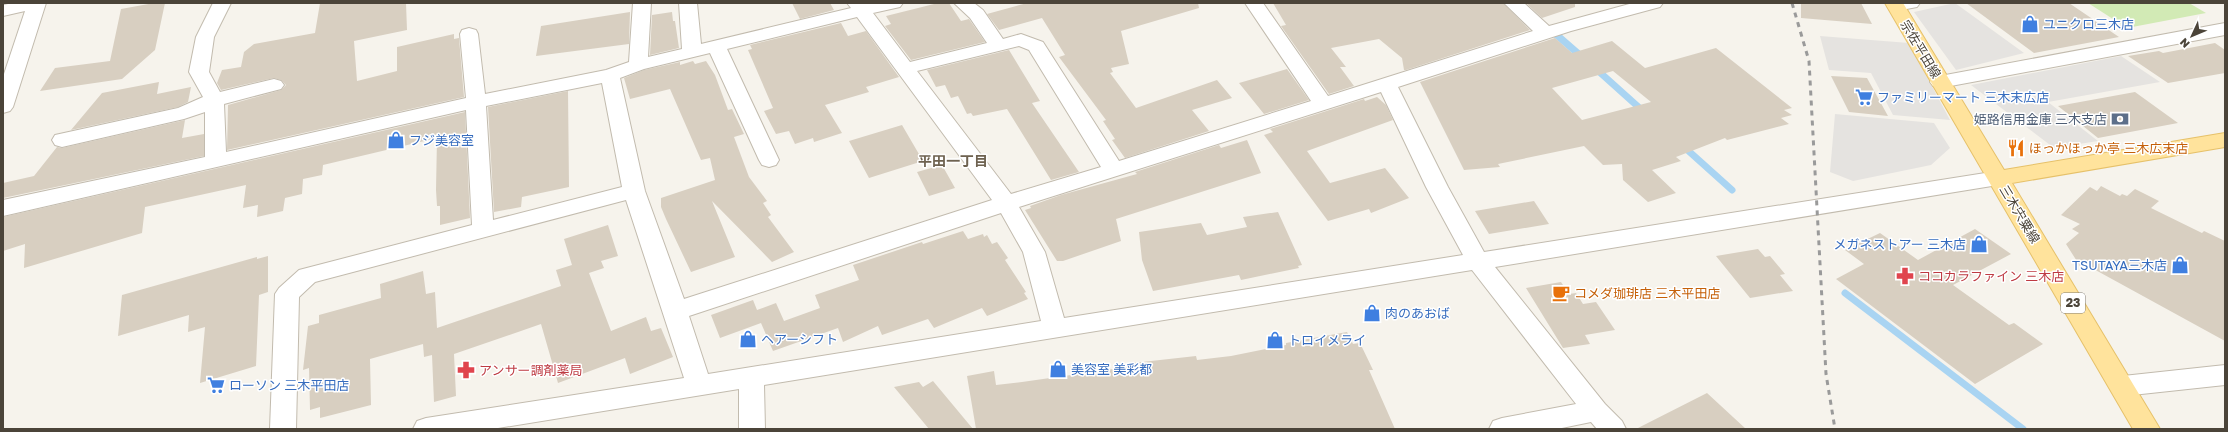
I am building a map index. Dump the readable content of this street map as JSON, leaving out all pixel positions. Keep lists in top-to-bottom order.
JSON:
{
  "streets": {
    "main road": ["宗佐平田線", "三木宍粟線", "23"]
  },
  "crossings": [
    ["宗佐平田線", "三木宍粟線"]
  ],
  "districts": ["平田一丁目"],
  "places": {
    "shop": [
      "ユニクロ三木店",
      "フジ美容室",
      "メガネストアー 三木店",
      "TSUTAYA三木店",
      "肉のあおば",
      "ヘアーシフト",
      "トロイメライ",
      "美容室 美彩都"
    ],
    "supermarket": ["ファミリーマート 三木末広店", "ローソン 三木平田店"],
    "bank": ["姫路信用金庫 三木支店"],
    "restaurant": ["ほっかほっか亭 三木広末店"],
    "pharmacy": ["ココカラファイン 三木店", "アンサー調剤薬局"],
    "cafe": ["コメダ珈琲店 三木平田店"]
  },
  "north": "bottom left"
}
